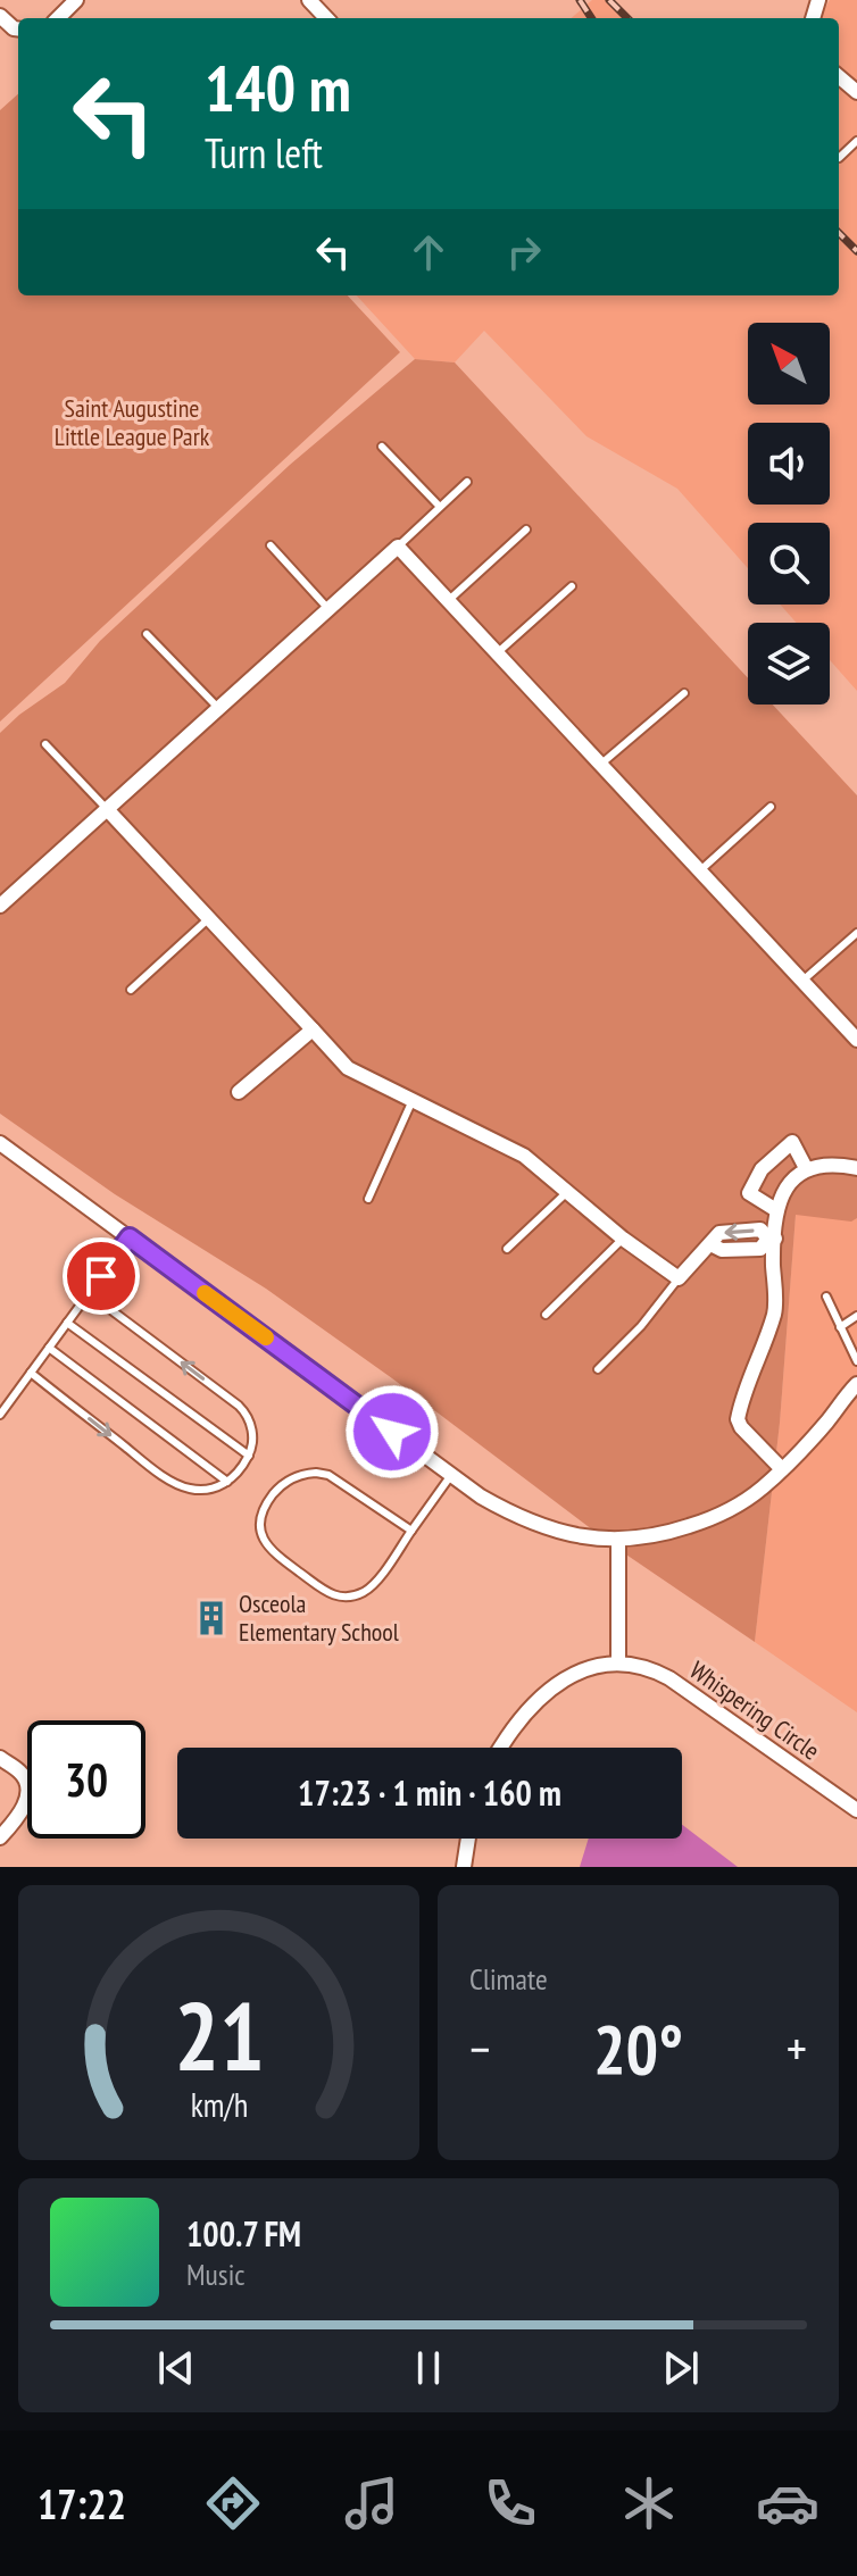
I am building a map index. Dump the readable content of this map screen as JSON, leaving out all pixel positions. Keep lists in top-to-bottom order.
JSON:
{
  "streets": {
    "street": ["Whispering Circle"]
  },
  "parks": ["Saint Augustine Little League Park"],
  "places": {
    "building": ["Osceola Elementary School"]
  },
  "north": "top left",
  "page": {
    "turn": ["140 m", "Turn left"],
    "limit": "30",
    "trip": "17:23 · 1 min · 160 m",
    "tile": "Climate",
    "heat": ["−", "20°", "+"],
    "song": ["100.7 FM", "Music"],
    "tabs": "17:22",
    "gauge": ["21", "km/h"]
  }
}
